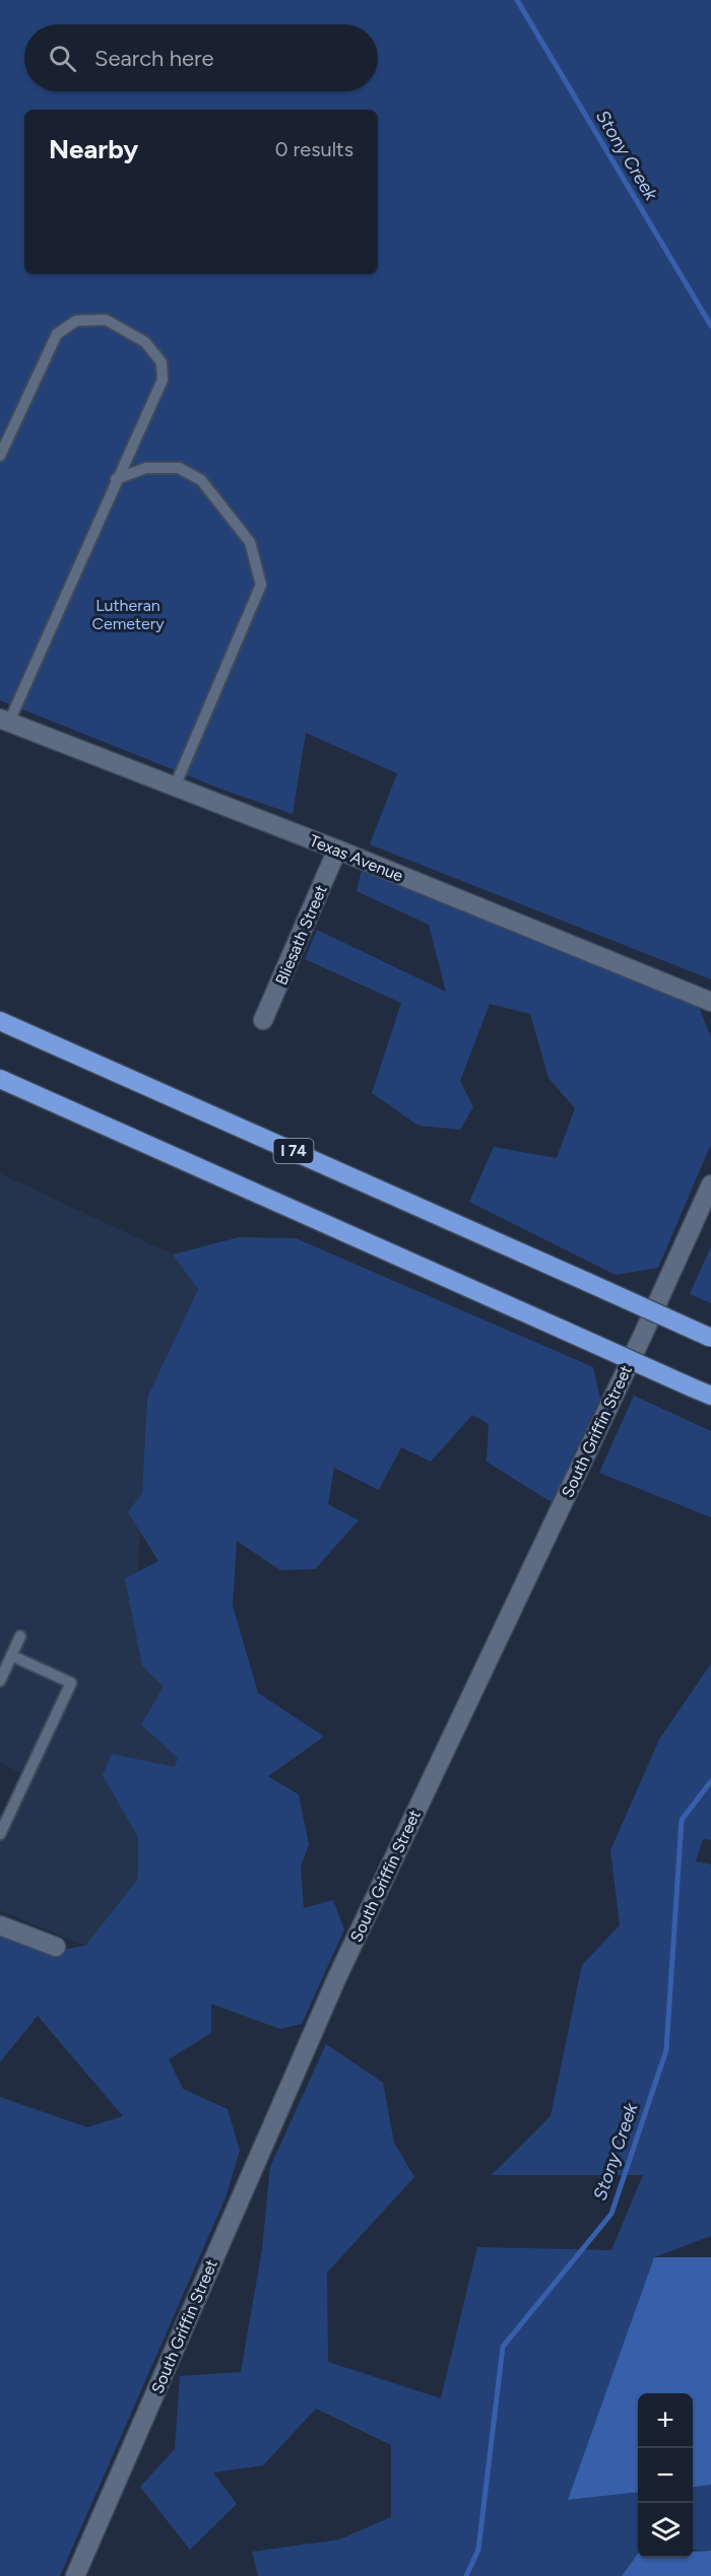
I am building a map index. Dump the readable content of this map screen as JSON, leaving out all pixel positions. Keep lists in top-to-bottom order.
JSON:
{
  "streets": {
    "highway": ["I 74"],
    "street": ["Texas Avenue", "Bliesath Street", "South Griffin Street"]
  },
  "crossings": [
    ["Texas Avenue", "Bliesath Street"]
  ],
  "water": ["Stony Creek"],
  "parks": ["Lutheran Cemetery"],
  "page": {
    "search": "Search here",
    "heading": ["Nearby", "0 results"],
    "map_buttons": ["+", "−"]
  }
}
